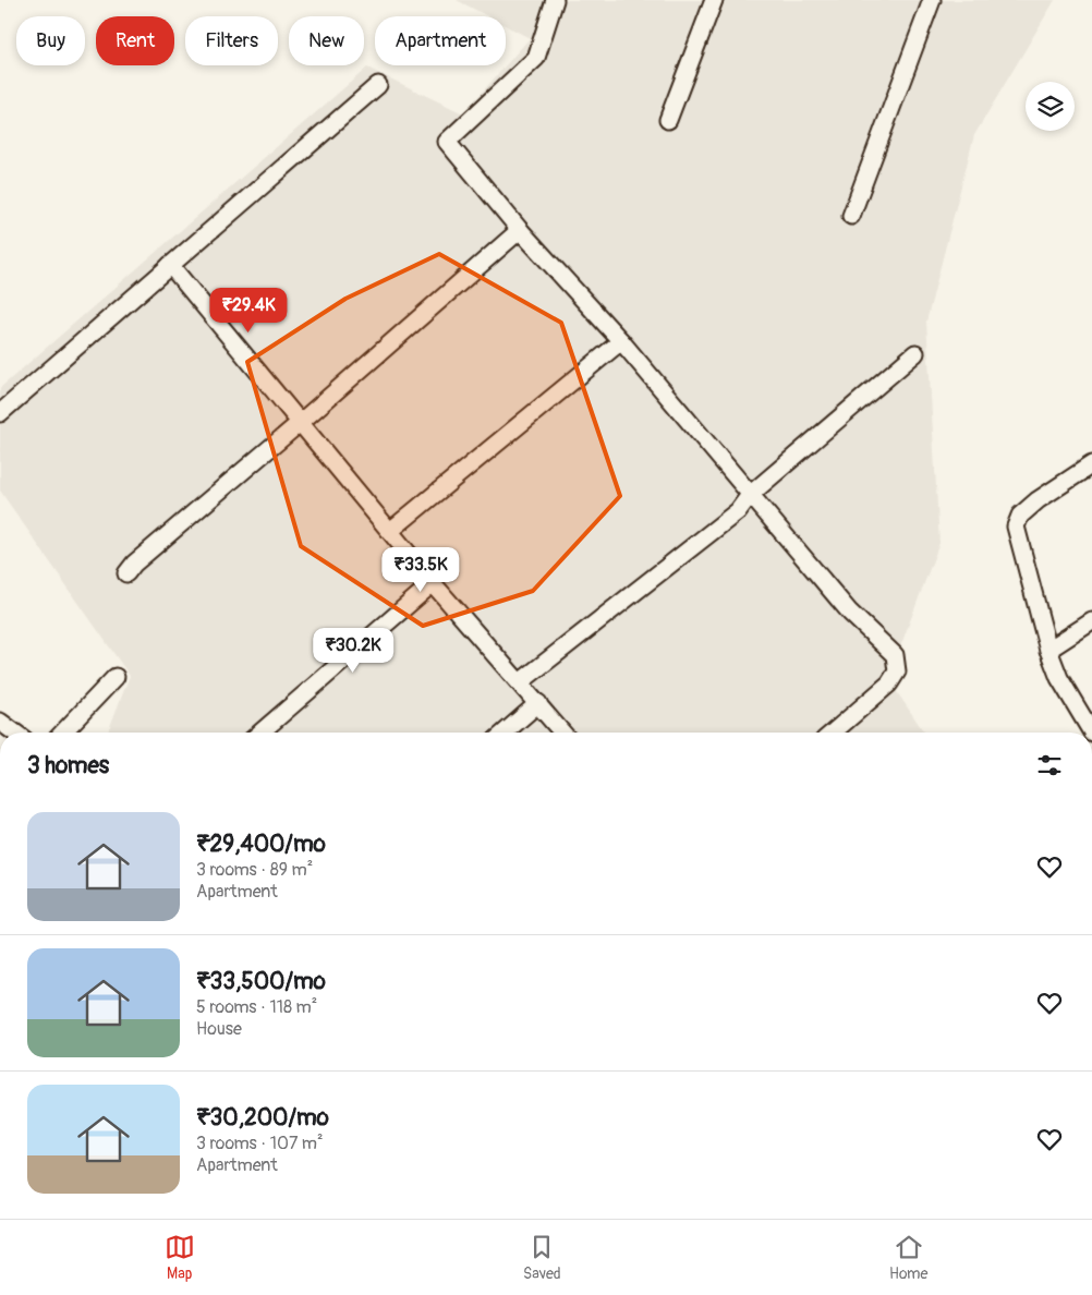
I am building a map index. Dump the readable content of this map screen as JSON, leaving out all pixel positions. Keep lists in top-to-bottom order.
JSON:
{
  "page": {
    "chip": [
      "Buy",
      "Rent",
      "Filters",
      "New",
      "Apartment"
    ],
    "price": ["₹29.4K", "₹33.5K", "₹30.2K"],
    "heading": "3 homes",
    "list": [
      {
        "name": "₹29,400/mo",
        "note": "3 rooms · 89 m² · Apartment"
      },
      {
        "name": "₹33,500/mo",
        "note": "5 rooms · 118 m² · House"
      },
      {
        "name": "₹30,200/mo",
        "note": "3 rooms · 107 m² · Apartment"
      }
    ],
    "tabs": ["Map", "Saved", "Home"]
  }
}
